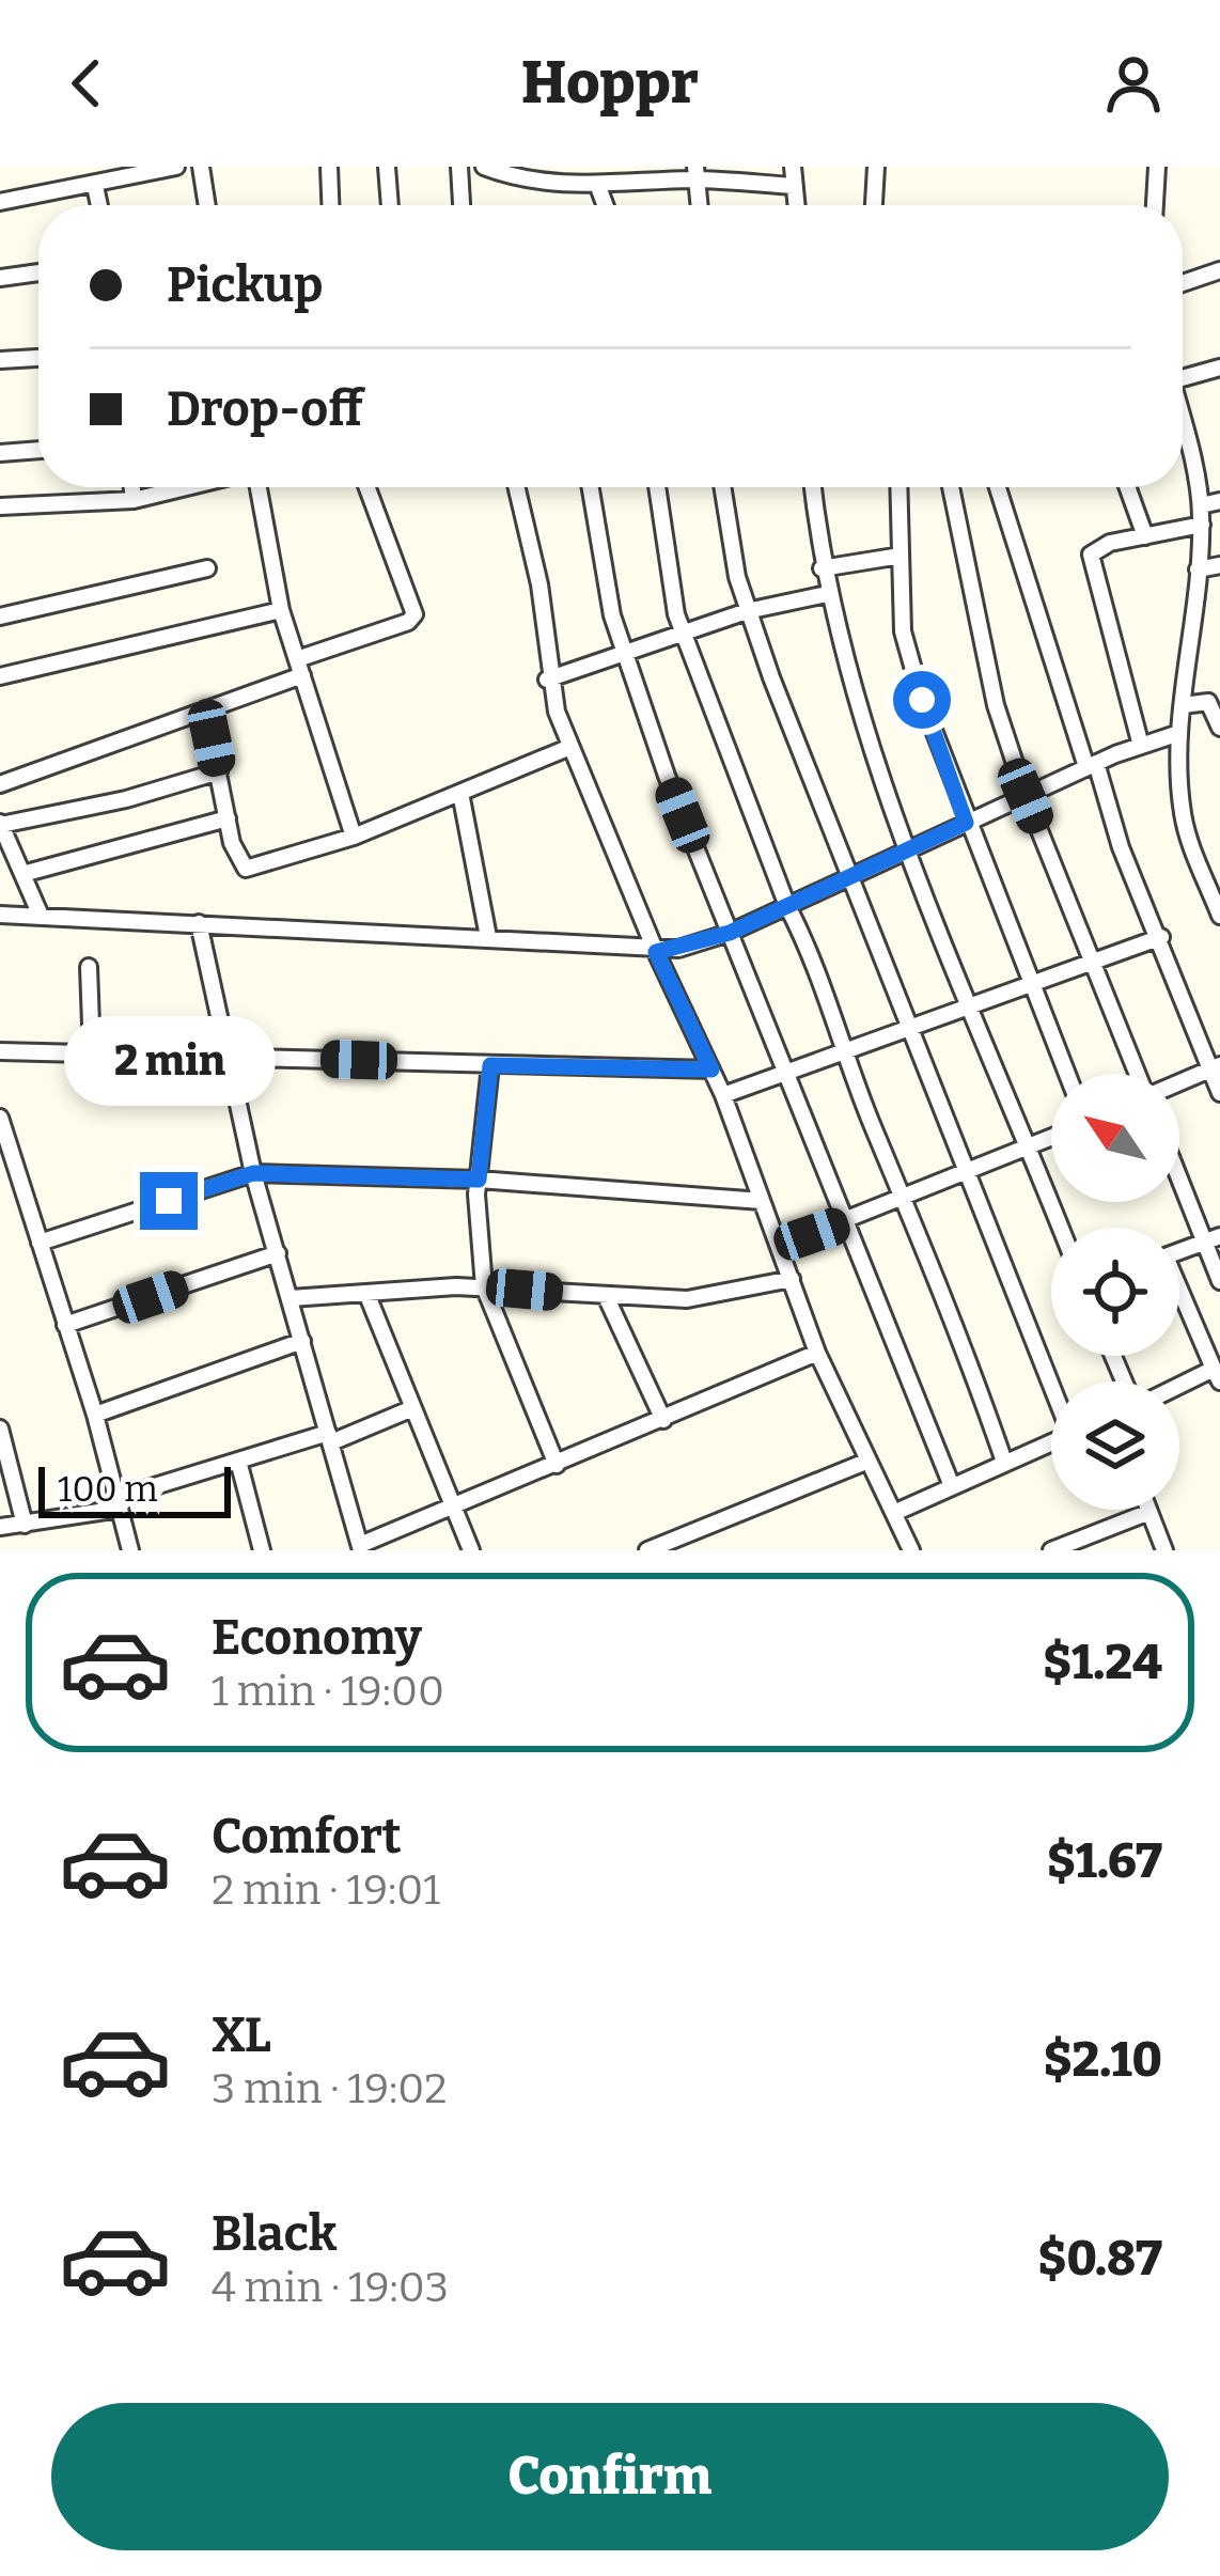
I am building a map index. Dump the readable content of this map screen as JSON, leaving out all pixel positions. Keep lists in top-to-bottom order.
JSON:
{
  "scale_bar": "100 m",
  "north": "top left",
  "page": {
    "header": "Hoppr",
    "banner": ["Pickup", "Drop-off"],
    "bubble": "2 min",
    "scale": "100 m",
    "list": [
      {
        "name": "Economy",
        "note": "1 min · 19:00",
        "value": "$1.24"
      },
      {
        "name": "Comfort",
        "note": "2 min · 19:01",
        "value": "$1.67"
      },
      {
        "name": "XL",
        "note": "3 min · 19:02",
        "value": "$2.10"
      },
      {
        "name": "Black",
        "note": "4 min · 19:03",
        "value": "$0.87"
      }
    ],
    "buttons": "Confirm"
  }
}
